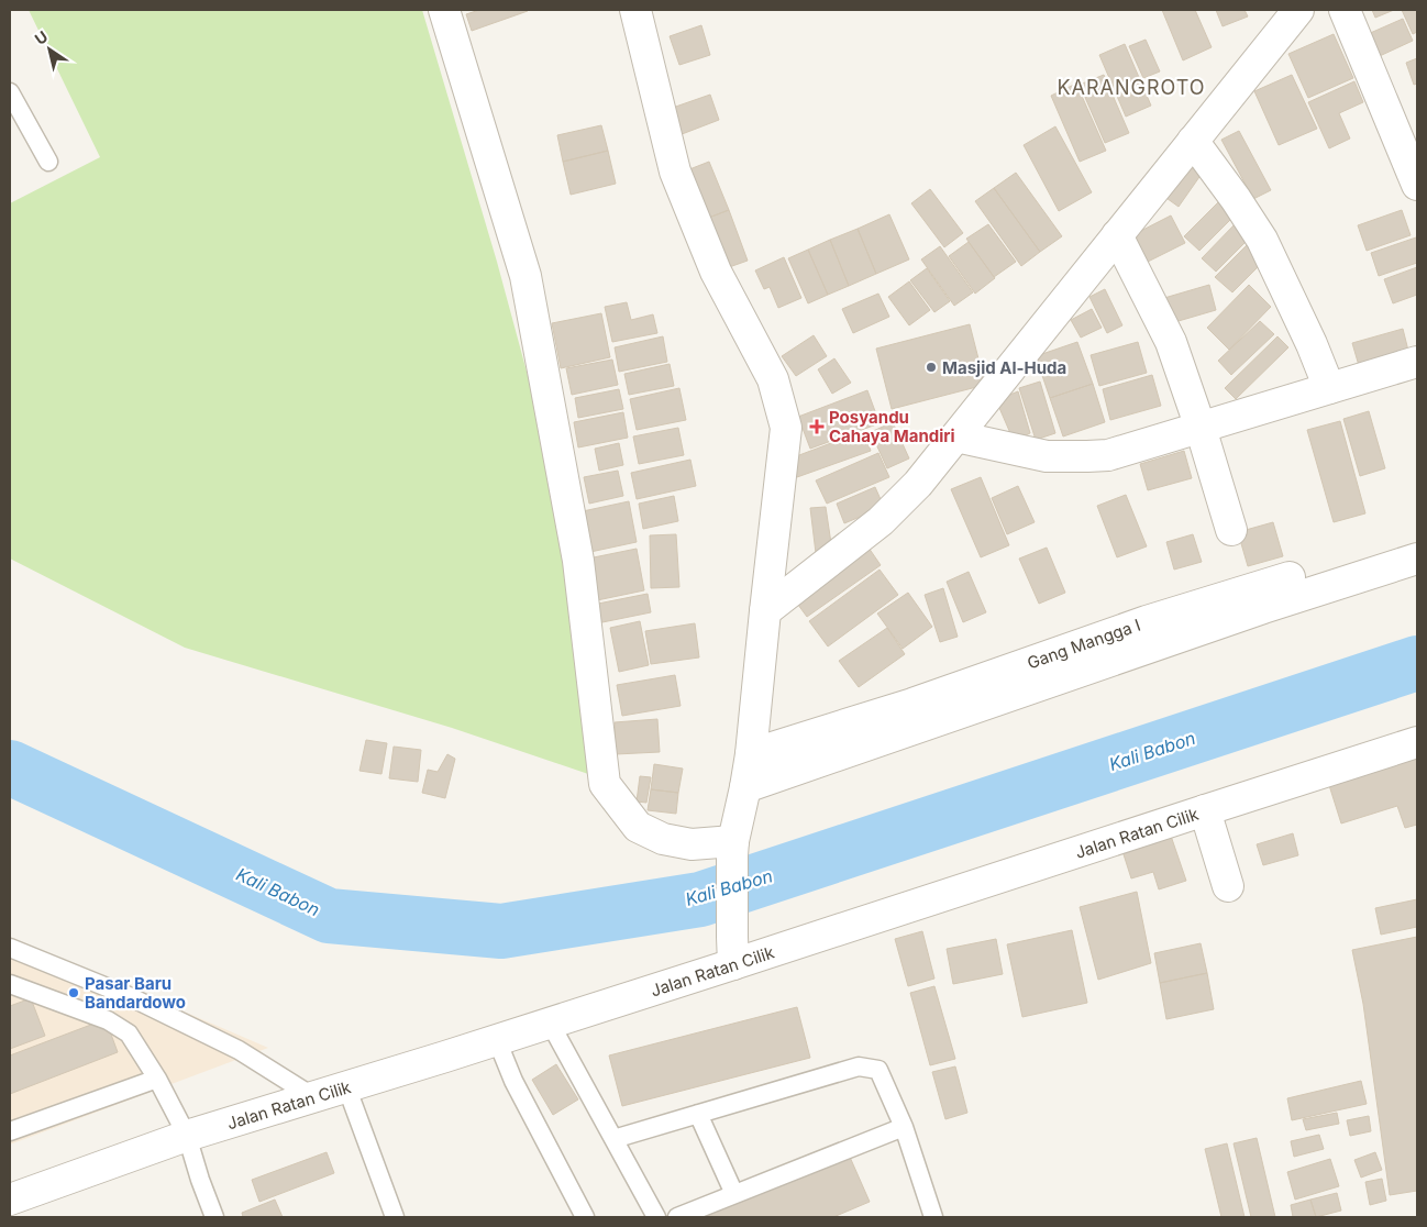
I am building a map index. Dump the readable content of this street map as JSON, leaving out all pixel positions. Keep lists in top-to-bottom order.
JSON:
{
  "streets": {
    "street": ["Gang Mangga I", "Jalan Ratan Cilik"]
  },
  "districts": ["KARANGROTO"],
  "water": ["Kali Babon"],
  "places": {
    "other": ["Masjid Al-Huda", "Pasar Baru Bandardowo"],
    "health": ["Posyandu Cahaya Mandiri"]
  },
  "north": "top left"
}
